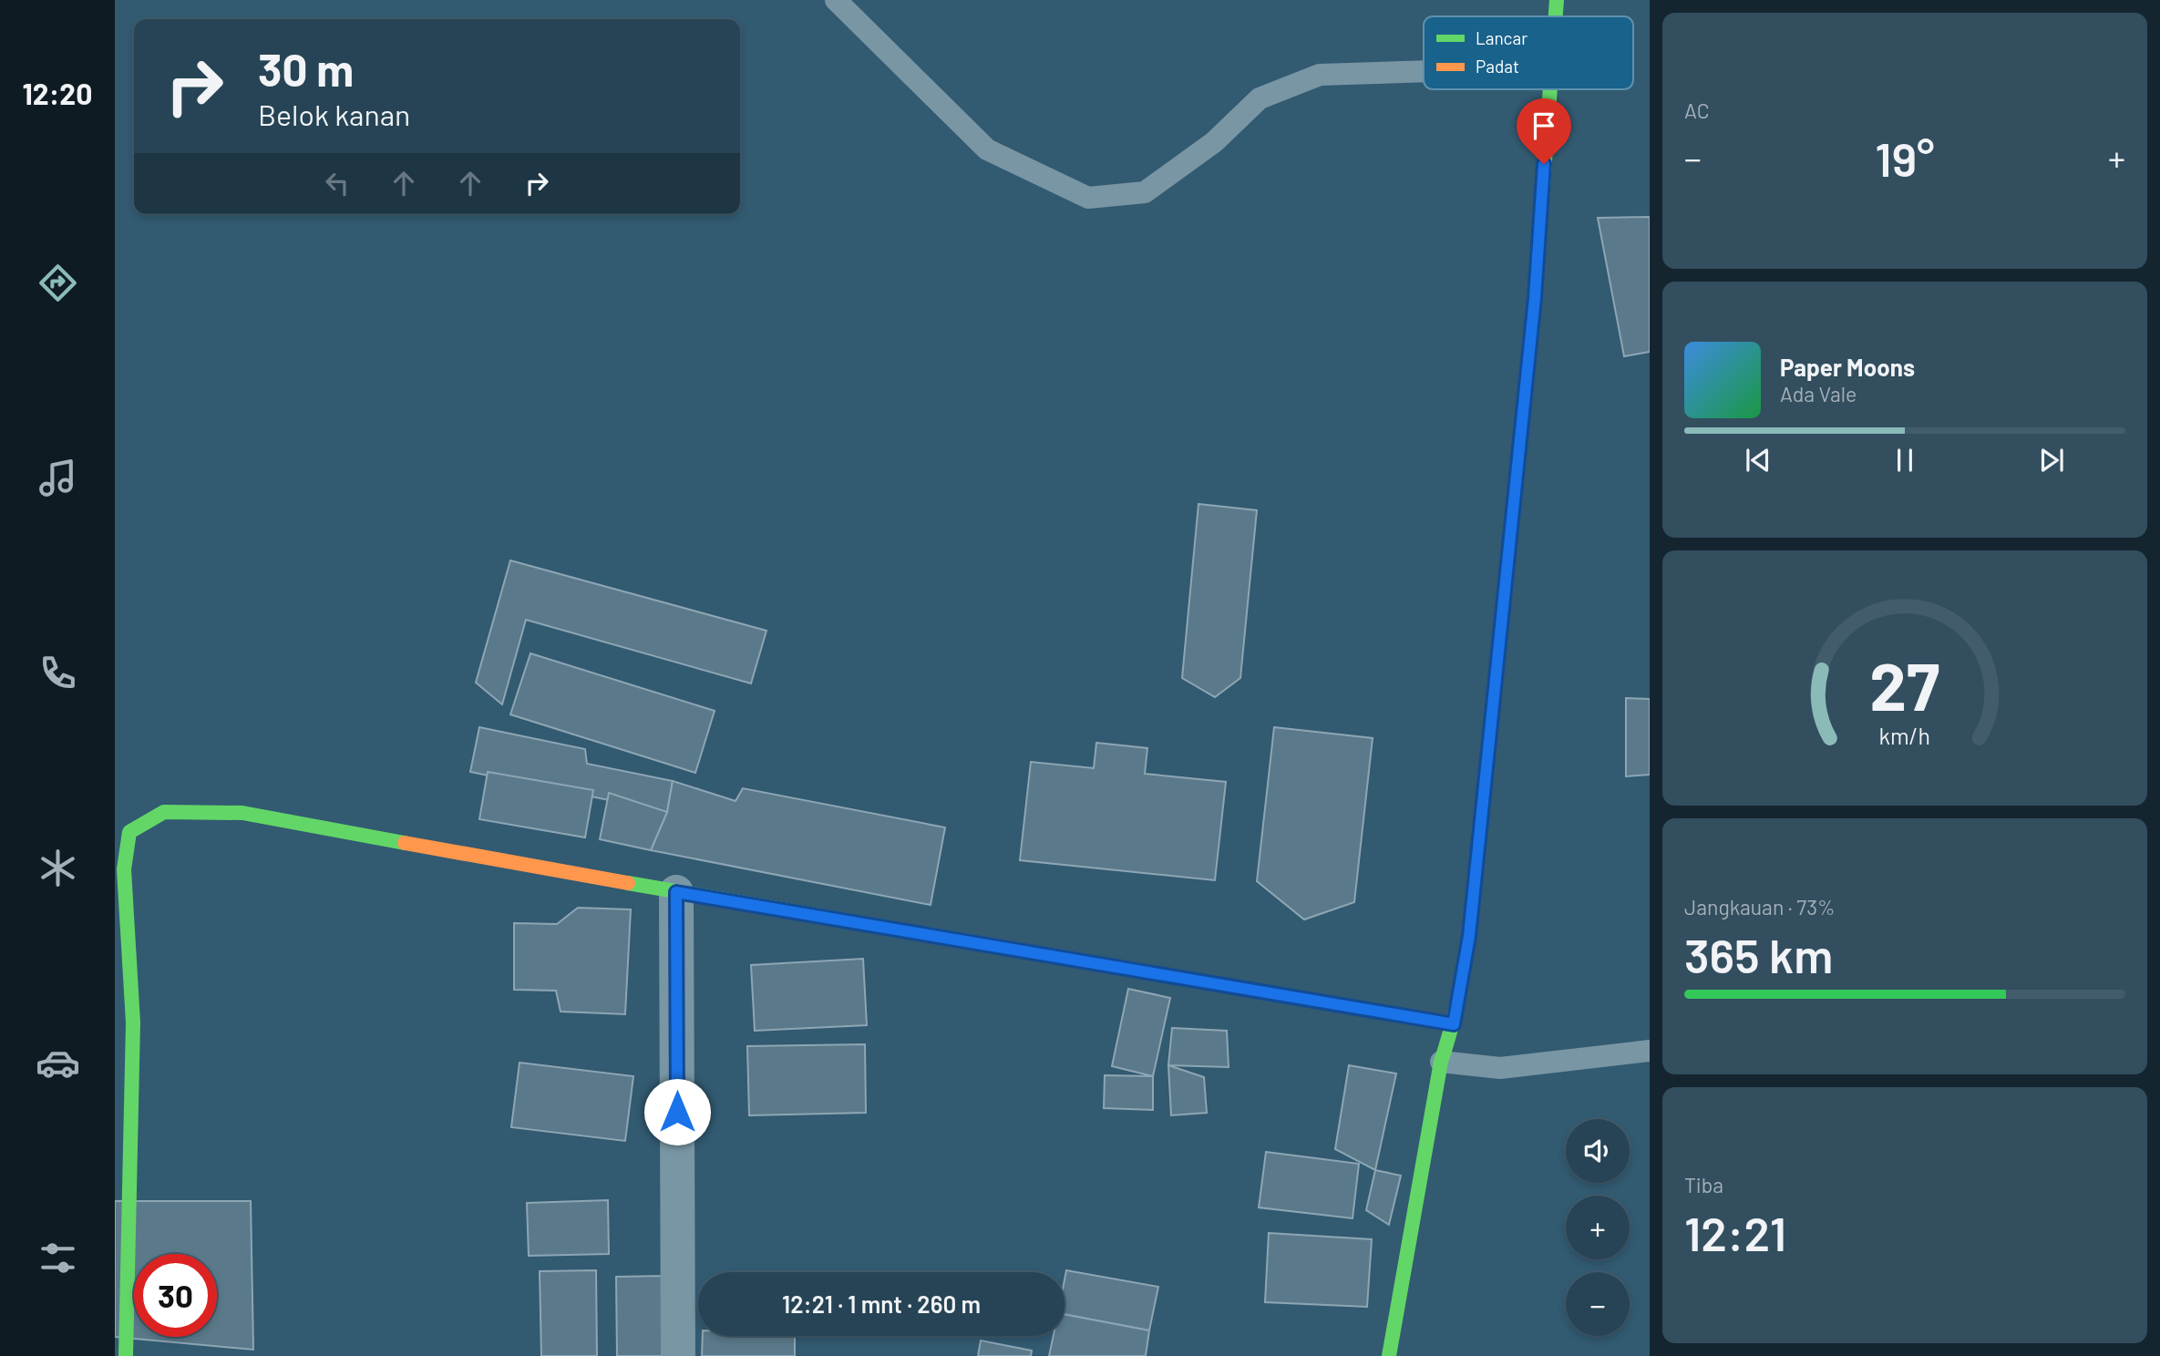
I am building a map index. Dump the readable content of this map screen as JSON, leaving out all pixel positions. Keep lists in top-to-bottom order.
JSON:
{
  "legend": ["Lancar", "Padat"],
  "page": {
    "tabs": "12:20",
    "tile": [
      "AC",
      ["Jangkauan · 73%", "365 km"],
      ["Tiba", "12:21"]
    ],
    "turn": ["30 m", "Belok kanan"],
    "heat": ["−", "19°", "+"],
    "song": ["Paper Moons", "Ada Vale"],
    "map_buttons": ["+", "−"],
    "limit": "30",
    "trip": "12:21 · 1 mnt · 260 m",
    "gauge": ["27", "km/h"]
  }
}
